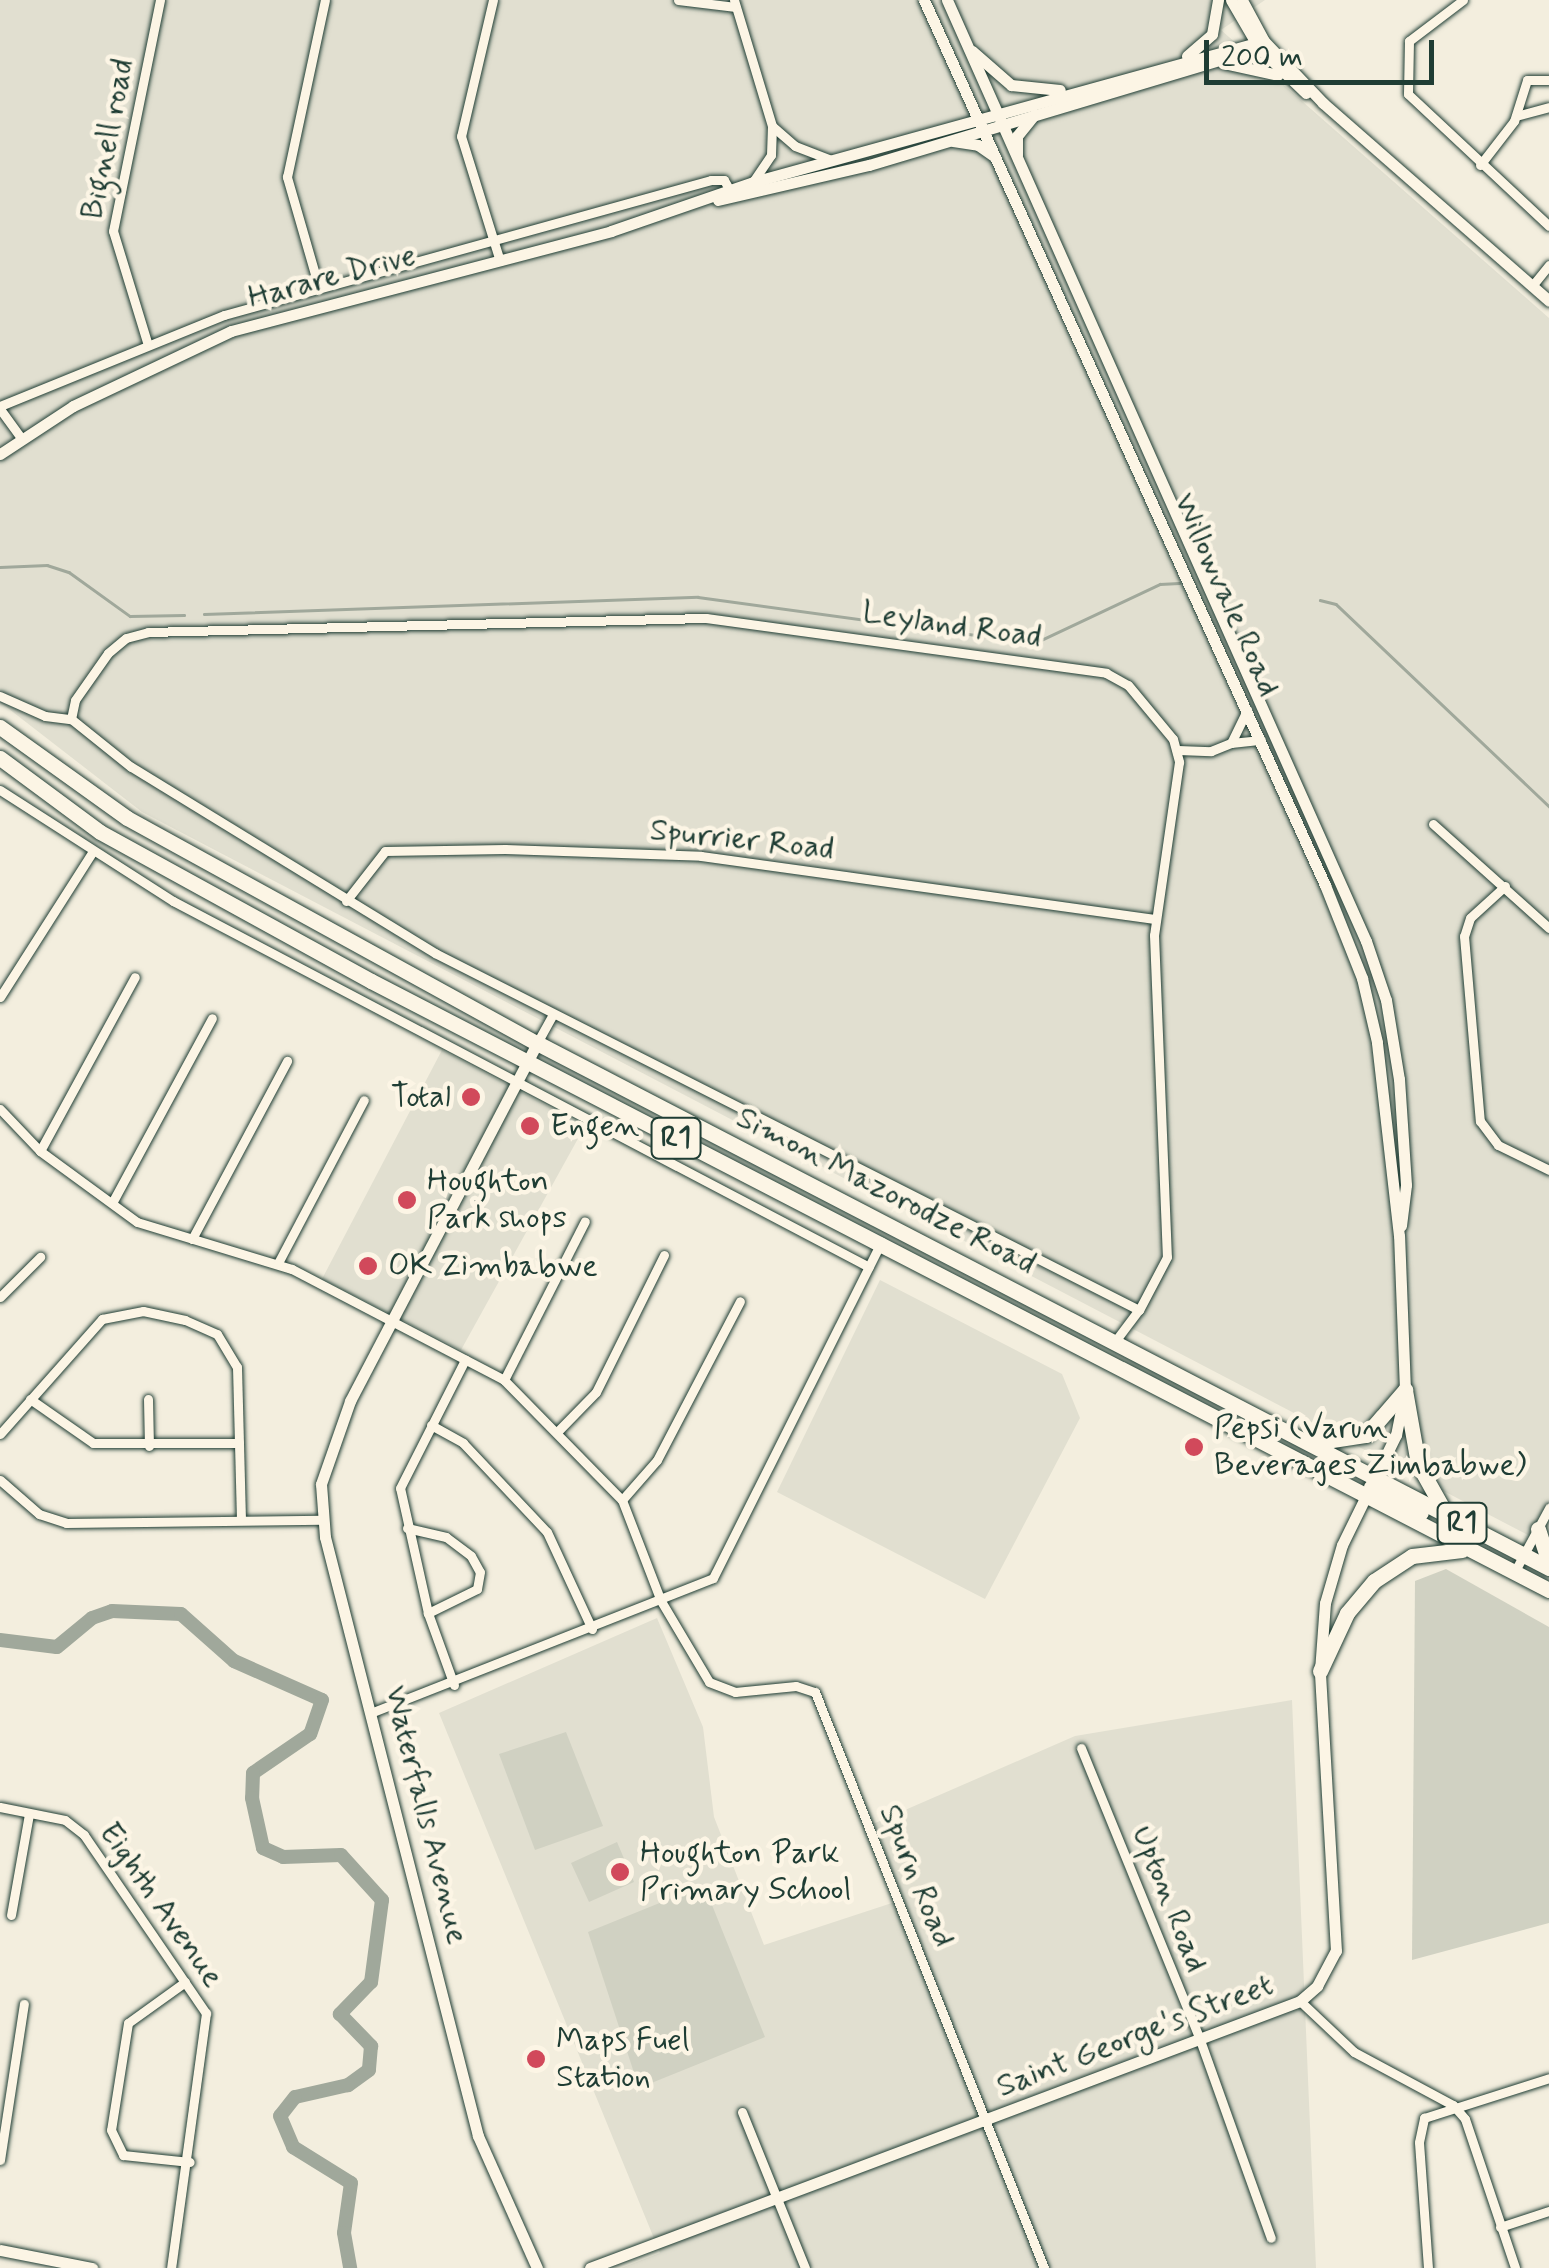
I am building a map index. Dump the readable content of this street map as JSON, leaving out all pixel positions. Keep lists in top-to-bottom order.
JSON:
{
  "streets": {
    "highway": ["R1", "Simon Mazorodze Road"],
    "main road": [
      "Harare Drive",
      "Willowvale Road",
      "Waterfalls Avenue",
      "Saint George's Street"
    ],
    "street": [
      "Bignell road",
      "Leyland Road",
      "Spurrier Road",
      "Spurn Road",
      "Upton Road",
      "Eighth Avenue"
    ]
  },
  "crossings": [
    ["Harare Drive", "Willowvale Road"],
    ["Willowvale Road", "Simon Mazorodze Road"],
    ["Willowvale Road", "Saint George's Street"],
    ["Simon Mazorodze Road", "Waterfalls Avenue"],
    ["Simon Mazorodze Road", "Saint George's Street"],
    ["Spurn Road", "Saint George's Street"],
    ["Upton Road", "Saint George's Street"]
  ],
  "places": [
    "Total",
    "Engen",
    "Houghton Park shops",
    "OK Zimbabwe",
    "Pepsi (Varun Beverages Zimbabwe)",
    "Houghton Park Primary School",
    "Maps Fuel Station"
  ],
  "scale_bar": "200 m"
}
